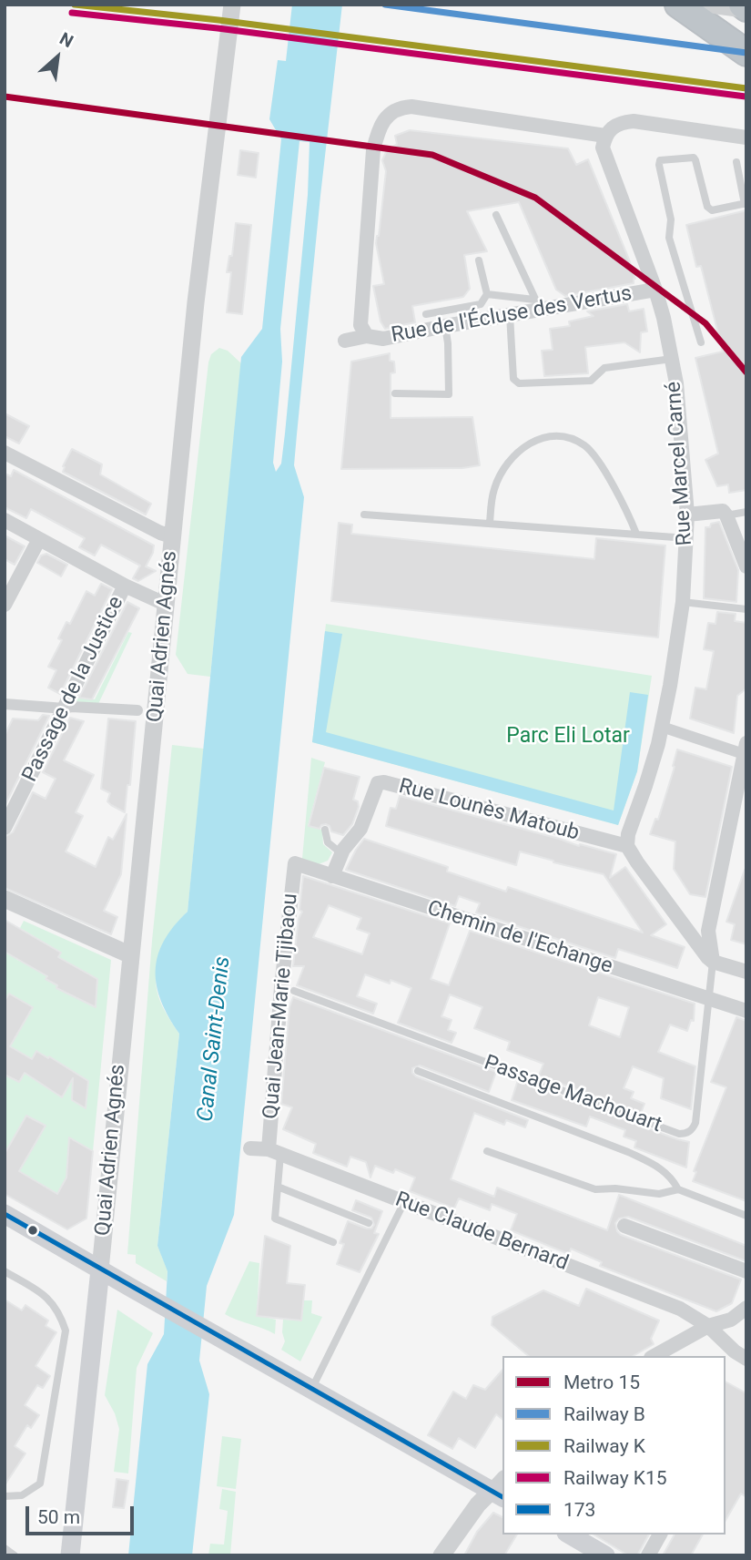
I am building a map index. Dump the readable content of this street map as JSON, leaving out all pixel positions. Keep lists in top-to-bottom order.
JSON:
{
  "streets": {
    "street": [
      "Rue de l'Écluse des Vertus",
      "Rue Marcel Carné",
      "Quai Adrien Agnés",
      "Passage de la Justice",
      "Rue Lounès Matoub",
      "Chemin de l'Echange",
      "Quai Jean-Marie Tjibaou",
      "Rue Claude Bernard"
    ],
    "lane": ["Passage Machouart"]
  },
  "crossings": [
    ["Rue de l'Écluse des Vertus", "Rue Marcel Carné"],
    ["Rue Marcel Carné", "Rue Lounès Matoub"],
    ["Rue Lounès Matoub", "Chemin de l'Echange"],
    ["Chemin de l'Echange", "Quai Jean-Marie Tjibaou"],
    ["Chemin de l'Echange", "Passage Machouart"],
    ["Quai Jean-Marie Tjibaou", "Rue Claude Bernard"]
  ],
  "water": ["Canal Saint-Denis"],
  "parks": ["Parc Eli Lotar"],
  "lines": [
    "rail line B",
    "rail line K",
    "rail line K15",
    "metro line 15",
    "transit line 173"
  ],
  "legend": [
    "Metro 15",
    "Railway B",
    "Railway K",
    "Railway K15",
    "173"
  ],
  "scale_bar": "50 m",
  "north": "top right"
}
